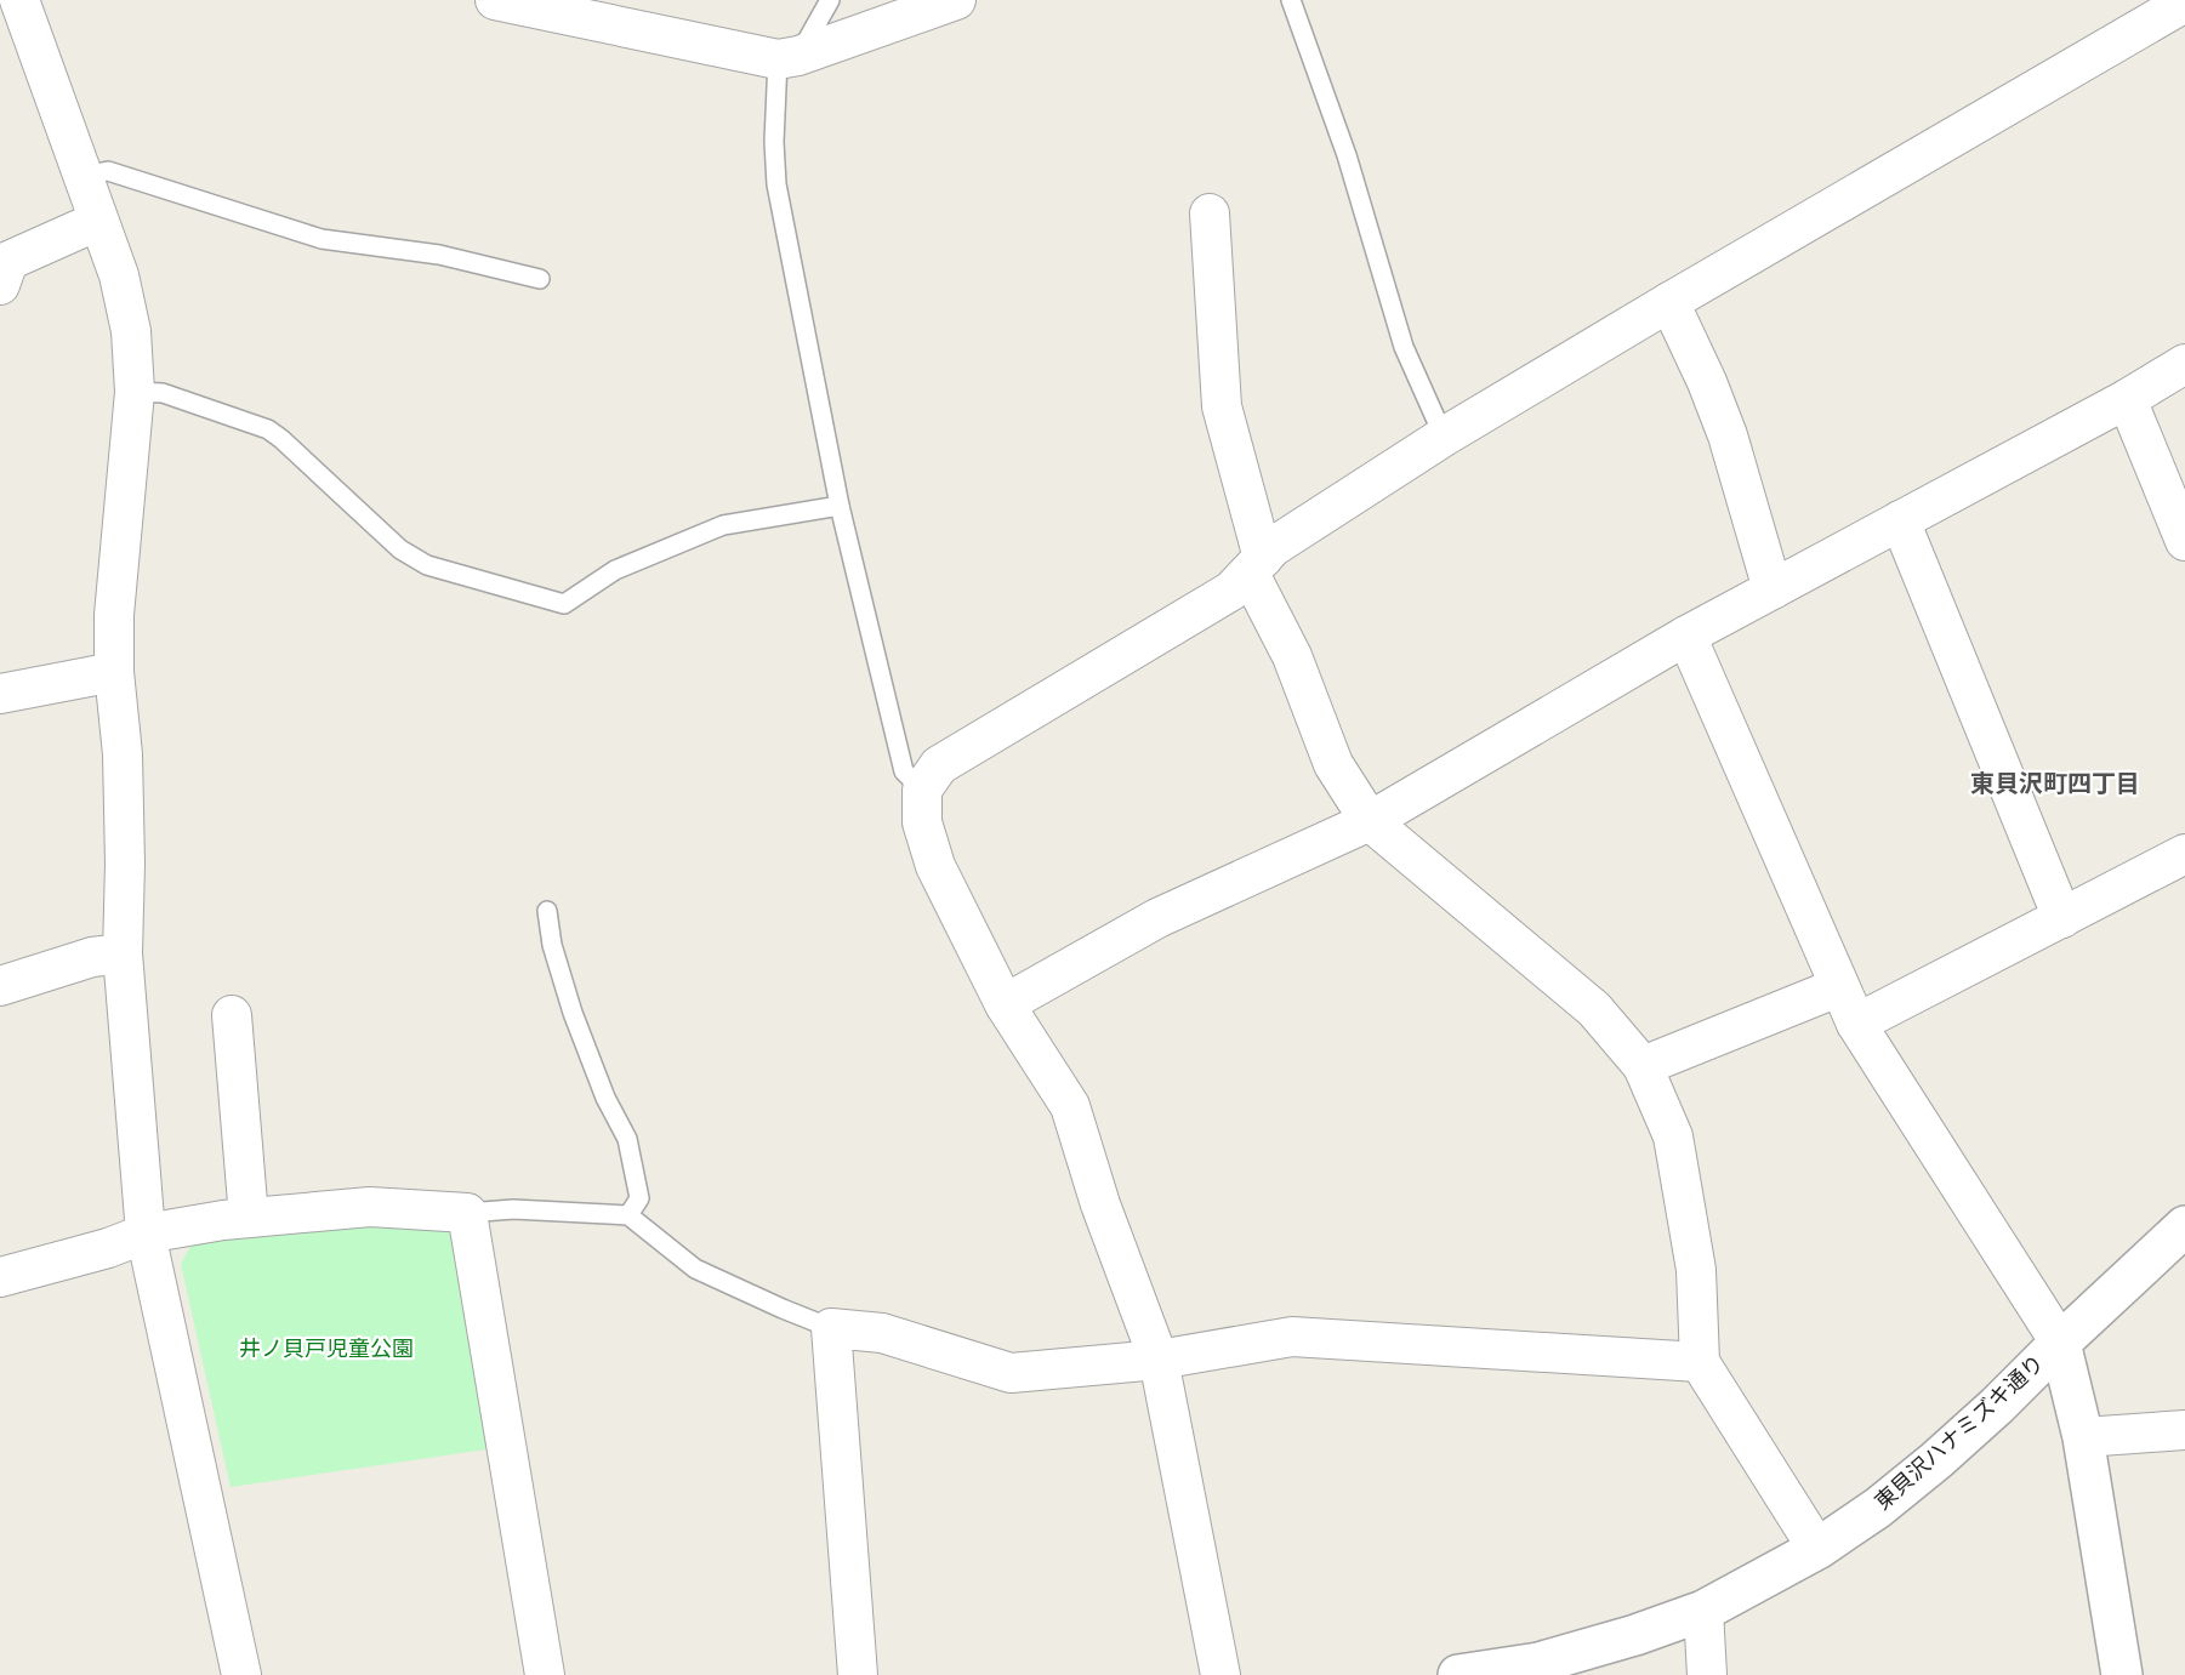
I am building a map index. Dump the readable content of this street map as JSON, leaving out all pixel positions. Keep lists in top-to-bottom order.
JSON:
{
  "streets": {
    "street": ["東貝沢ハナミズキ通り"]
  },
  "districts": ["東貝沢町四丁目"],
  "parks": ["井ノ貝戸児童公園"]
}
